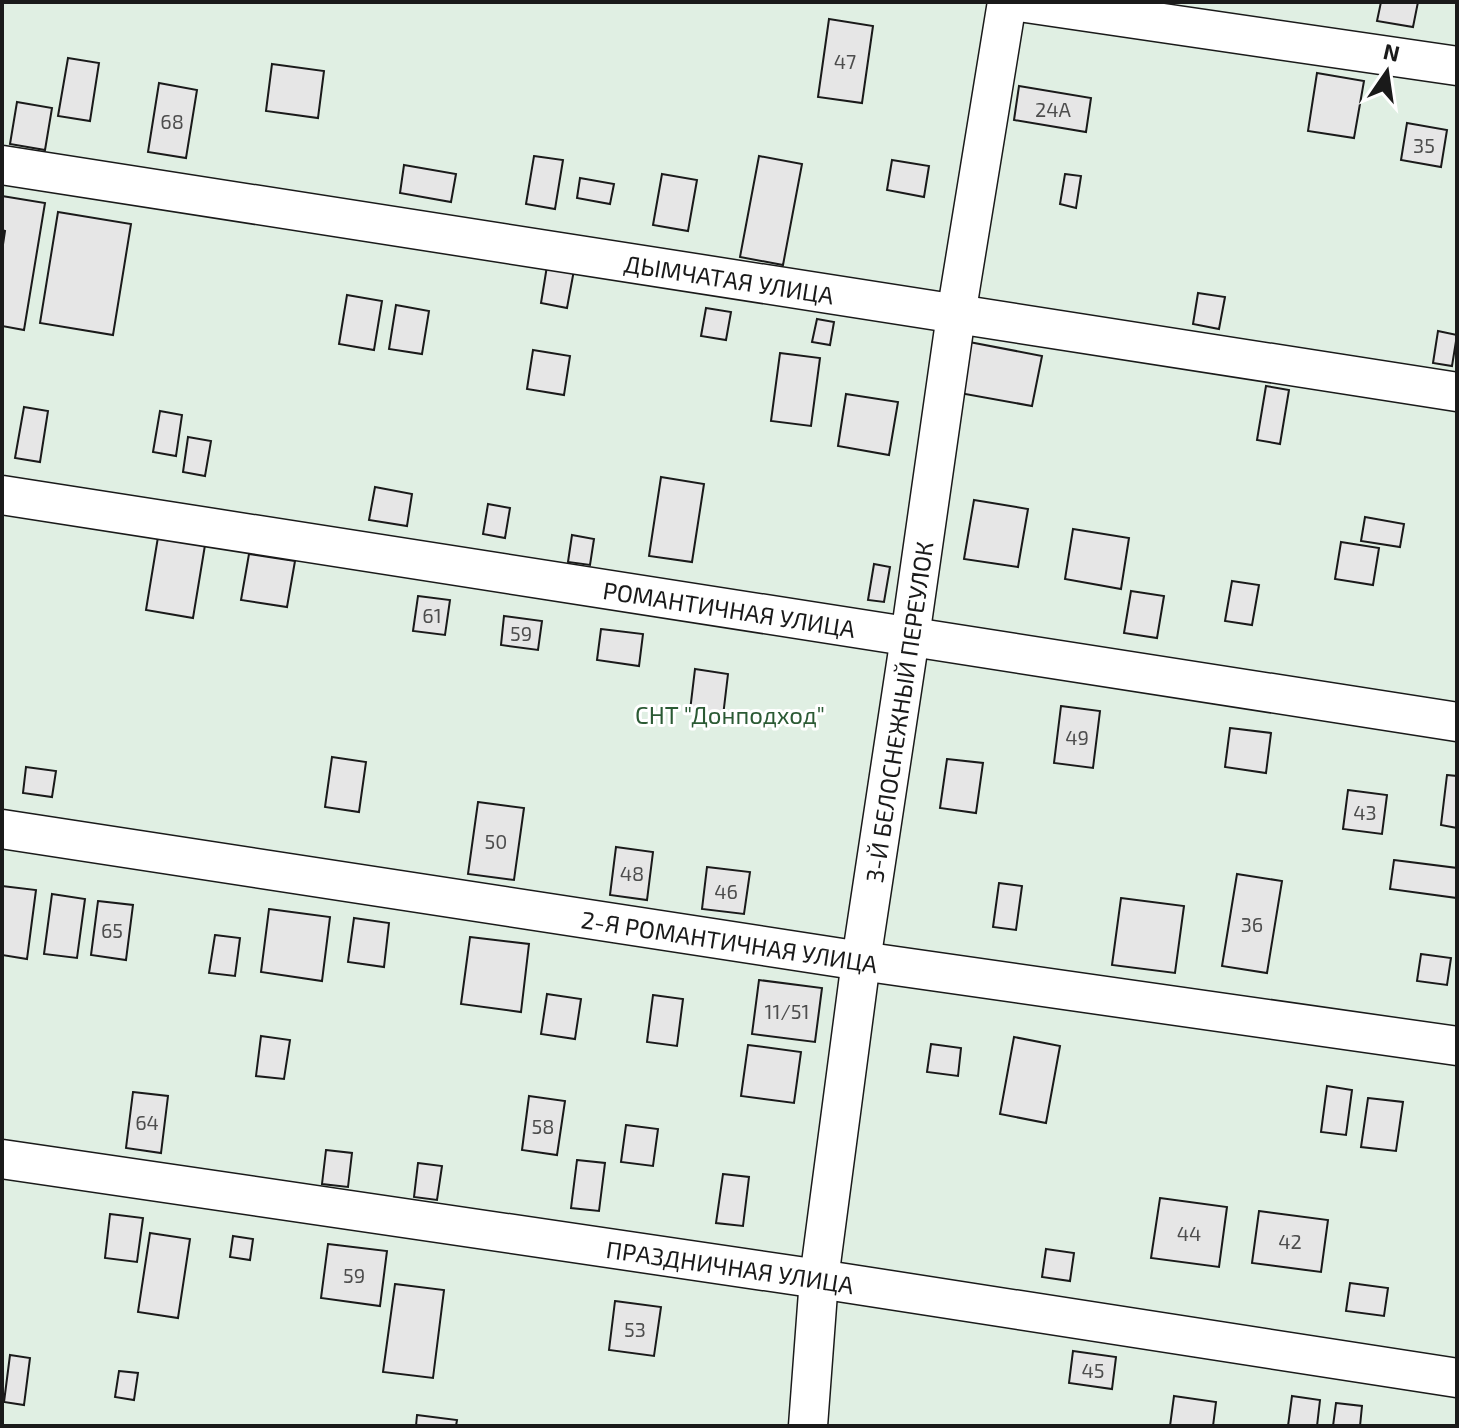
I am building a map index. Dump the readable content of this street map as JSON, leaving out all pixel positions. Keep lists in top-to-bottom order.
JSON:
{
  "streets": {
    "street": [
      "ДЫМЧАТАЯ УЛИЦА",
      "РОМАНТИЧНАЯ УЛИЦА",
      "3-Й БЕЛОСНЕЖНЫЙ ПЕРЕУЛОК",
      "2-Я РОМАНТИЧНАЯ УЛИЦА",
      "ПРАЗДНИЧНАЯ УЛИЦА"
    ]
  },
  "crossings": [
    ["ДЫМЧАТАЯ УЛИЦА", "3-Й БЕЛОСНЕЖНЫЙ ПЕРЕУЛОК"],
    ["РОМАНТИЧНАЯ УЛИЦА", "3-Й БЕЛОСНЕЖНЫЙ ПЕРЕУЛОК"],
    ["3-Й БЕЛОСНЕЖНЫЙ ПЕРЕУЛОК", "2-Я РОМАНТИЧНАЯ УЛИЦА"],
    ["3-Й БЕЛОСНЕЖНЫЙ ПЕРЕУЛОК", "ПРАЗДНИЧНАЯ УЛИЦА"]
  ],
  "parks": ["СНТ \"Донподход\""],
  "house_numbers": [
    "47",
    "24А",
    "68",
    "35",
    "61",
    "59",
    "49",
    "43",
    "50",
    "48",
    "46",
    "36",
    "65",
    "11/51",
    "64",
    "58",
    "44",
    "42",
    "59",
    "53",
    "45"
  ],
  "north": "top"
}
